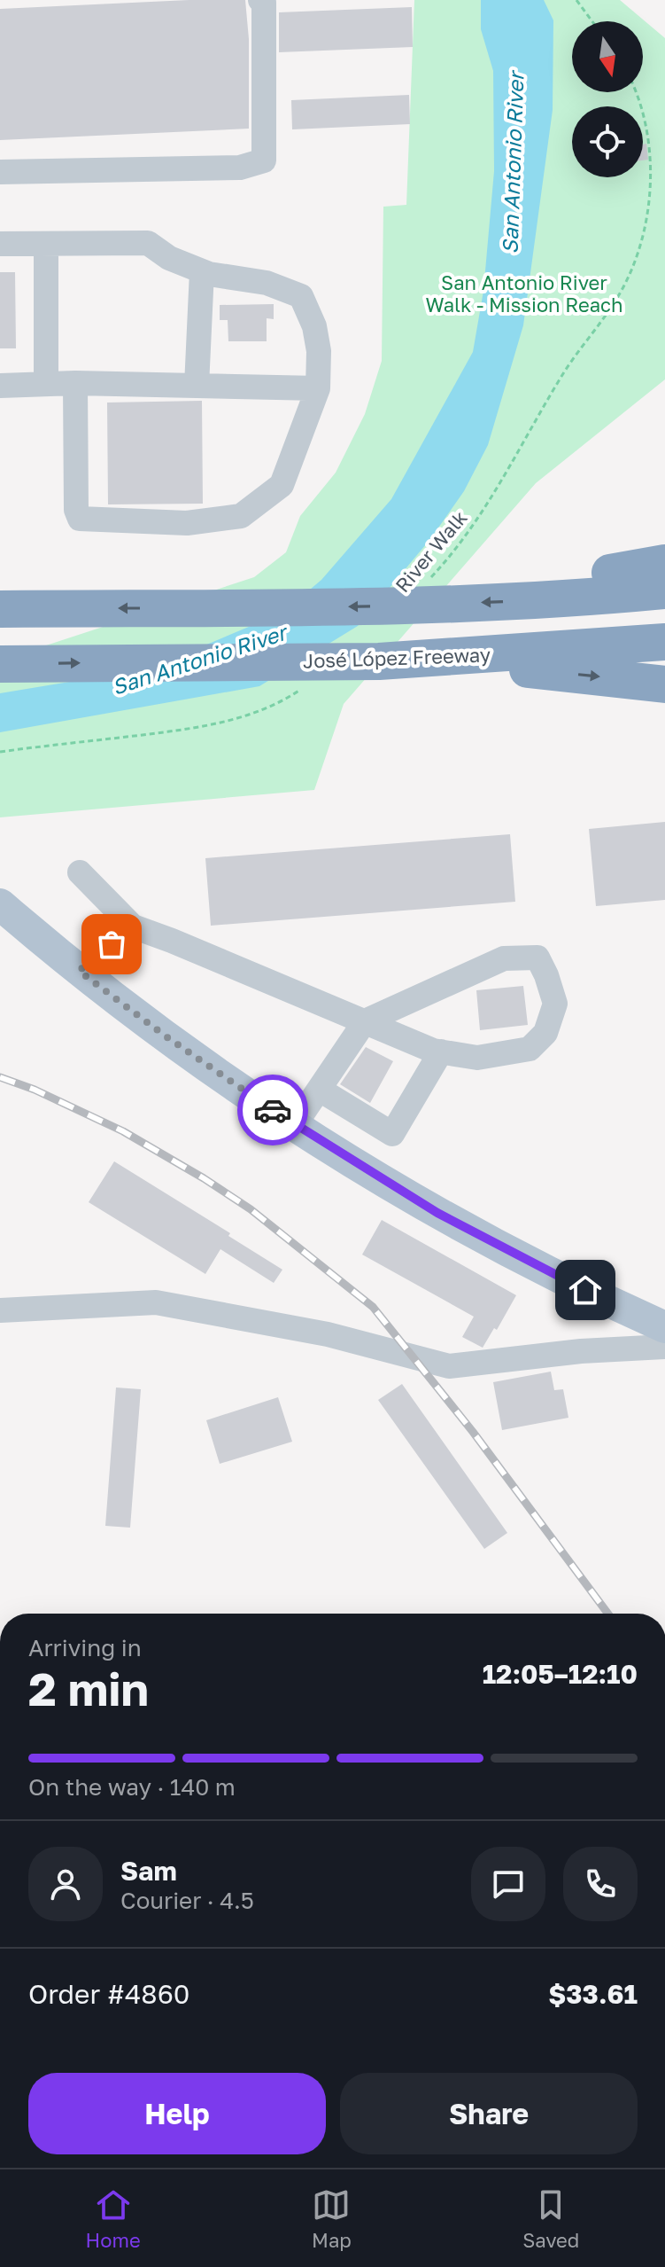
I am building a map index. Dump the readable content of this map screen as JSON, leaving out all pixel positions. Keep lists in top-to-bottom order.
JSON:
{
  "streets": {
    "highway": ["José López Freeway"],
    "path": ["River Walk"]
  },
  "water": ["San Antonio River"],
  "parks": ["San Antonio River Walk - Mission Reach"],
  "north": "bottom",
  "page": {
    "heading": ["2 min", "Arriving in", "12:05–12:10"],
    "panel": [
      "Sam",
      "Courier · 4.5",
      "Order #4860",
      "$33.61"
    ],
    "bar": "On the way · 140 m",
    "buttons": ["Help", "Share"],
    "tabs": ["Home", "Map", "Saved"]
  }
}
